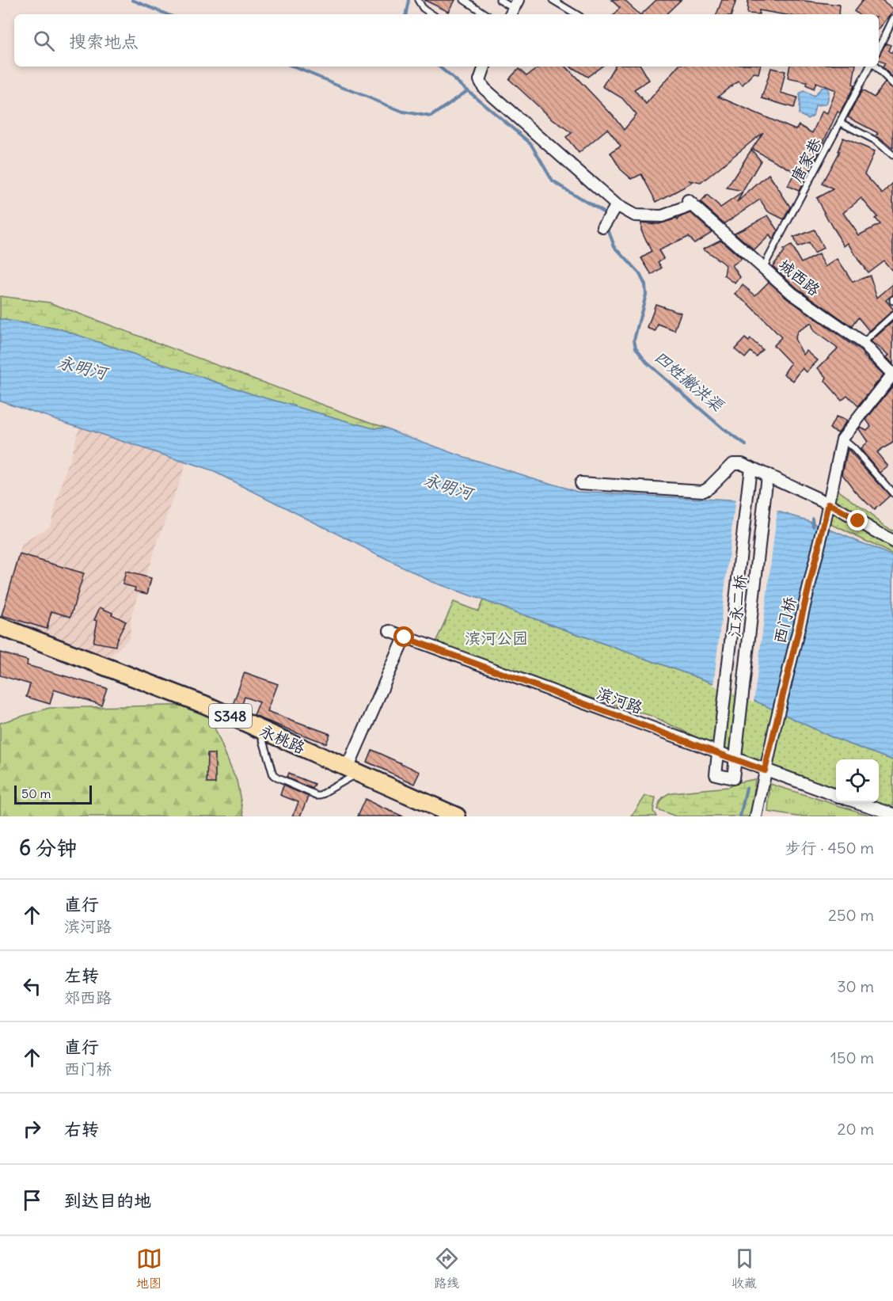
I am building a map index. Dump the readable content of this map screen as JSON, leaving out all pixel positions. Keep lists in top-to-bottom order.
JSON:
{
  "streets": {
    "main road": ["S348", "永桃路"],
    "street": [
      "城西路",
      "江永二桥",
      "西门桥",
      "滨河路"
    ],
    "lane": ["唐家巷"]
  },
  "crossings": [
    ["唐家巷", "城西路"],
    ["江永二桥", "滨河路"],
    ["西门桥", "滨河路"]
  ],
  "water": ["永明河", "四姓撇洪渠"],
  "parks": ["滨河公园"],
  "scale_bar": "50 m",
  "page": {
    "search": "搜索地点",
    "scale": "50 m",
    "heading": ["6 分钟", "步行 · 450 m"],
    "list": [
      ["直行", "滨河路", "250 m"],
      ["左转", "郊西路", "30 m"],
      ["直行", "西门桥", "150 m"],
      ["右转", "20 m"],
      "到达目的地"
    ],
    "nav": ["地图", "路线", "收藏"]
  }
}
